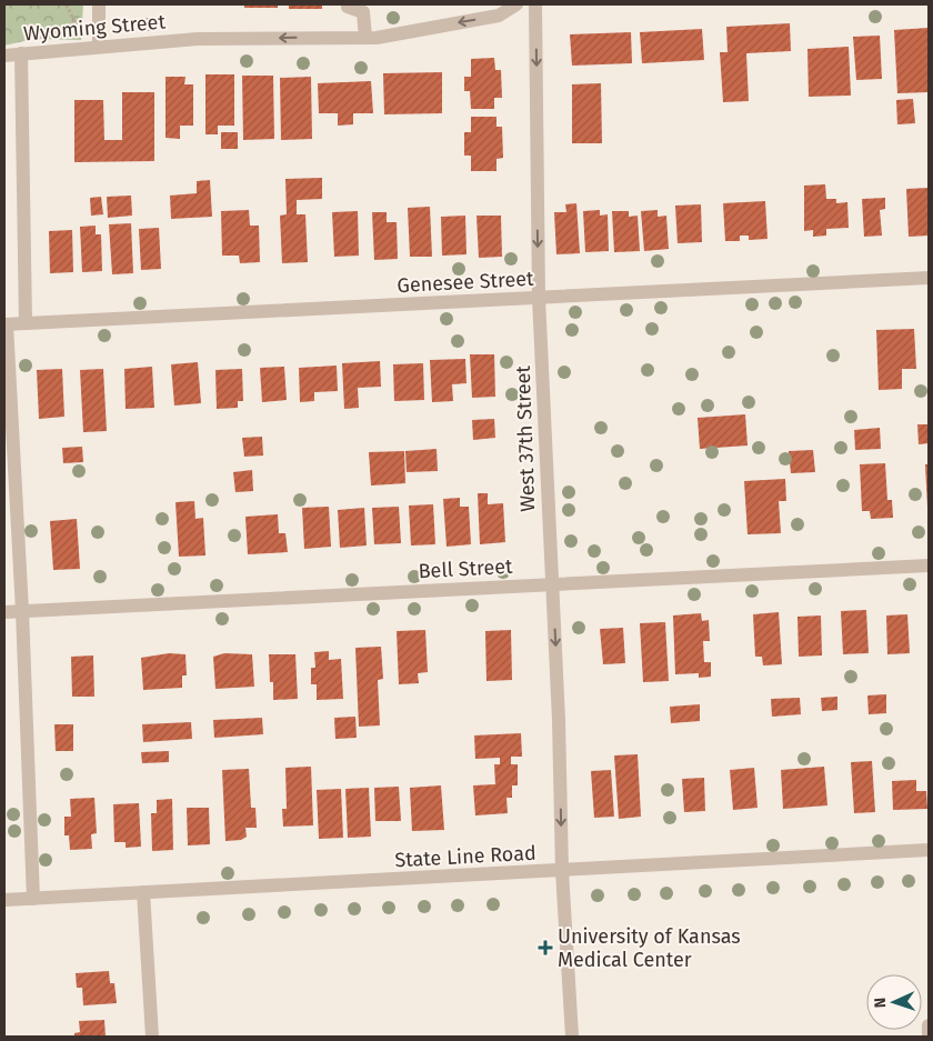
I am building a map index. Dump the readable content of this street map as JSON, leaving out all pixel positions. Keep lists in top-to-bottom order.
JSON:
{
  "streets": {
    "street": [
      "Wyoming Street",
      "Genesee Street",
      "West 37th Street",
      "Bell Street",
      "State Line Road"
    ]
  },
  "crossings": [
    ["Genesee Street", "West 37th Street"],
    ["West 37th Street", "Bell Street"],
    ["West 37th Street", "State Line Road"]
  ],
  "one_way": ["Wyoming Street", "West 37th Street"],
  "places": {
    "health": ["University of Kansas Medical Center"]
  },
  "north": "left"
}
